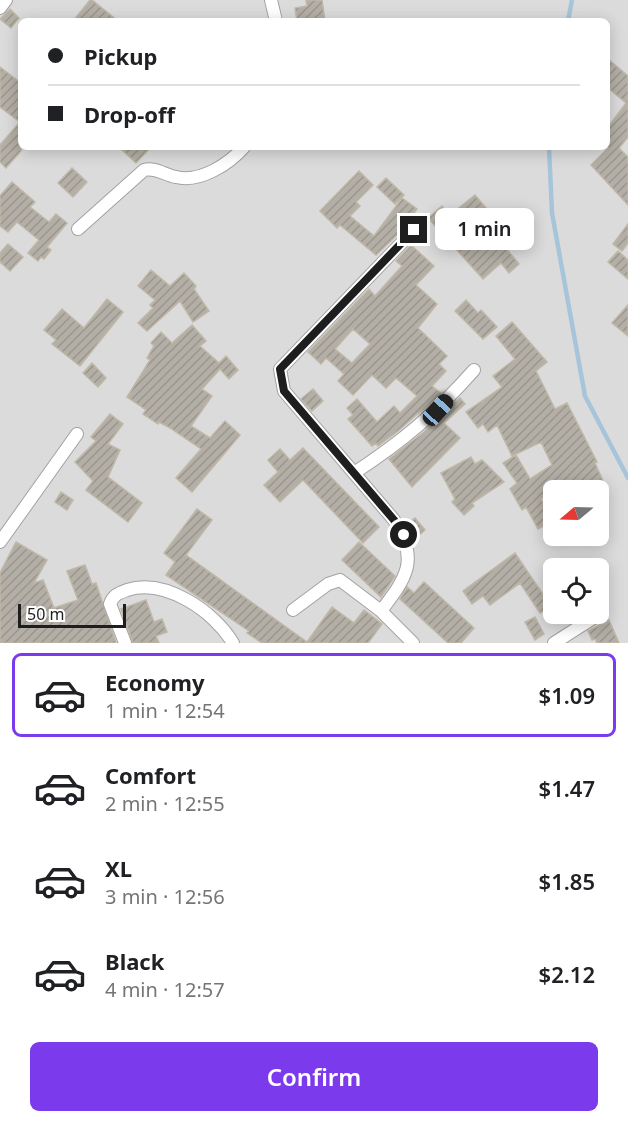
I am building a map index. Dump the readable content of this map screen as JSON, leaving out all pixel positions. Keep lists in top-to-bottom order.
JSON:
{
  "scale_bar": "50 m",
  "north": "left",
  "page": {
    "banner": ["Pickup", "Drop-off"],
    "bubble": "1 min",
    "scale": "50 m",
    "list": [
      {
        "name": "Economy",
        "note": "1 min · 12:54",
        "value": "$1.09"
      },
      {
        "name": "Comfort",
        "note": "2 min · 12:55",
        "value": "$1.47"
      },
      {
        "name": "XL",
        "note": "3 min · 12:56",
        "value": "$1.85"
      },
      {
        "name": "Black",
        "note": "4 min · 12:57",
        "value": "$2.12"
      }
    ],
    "buttons": "Confirm"
  }
}
